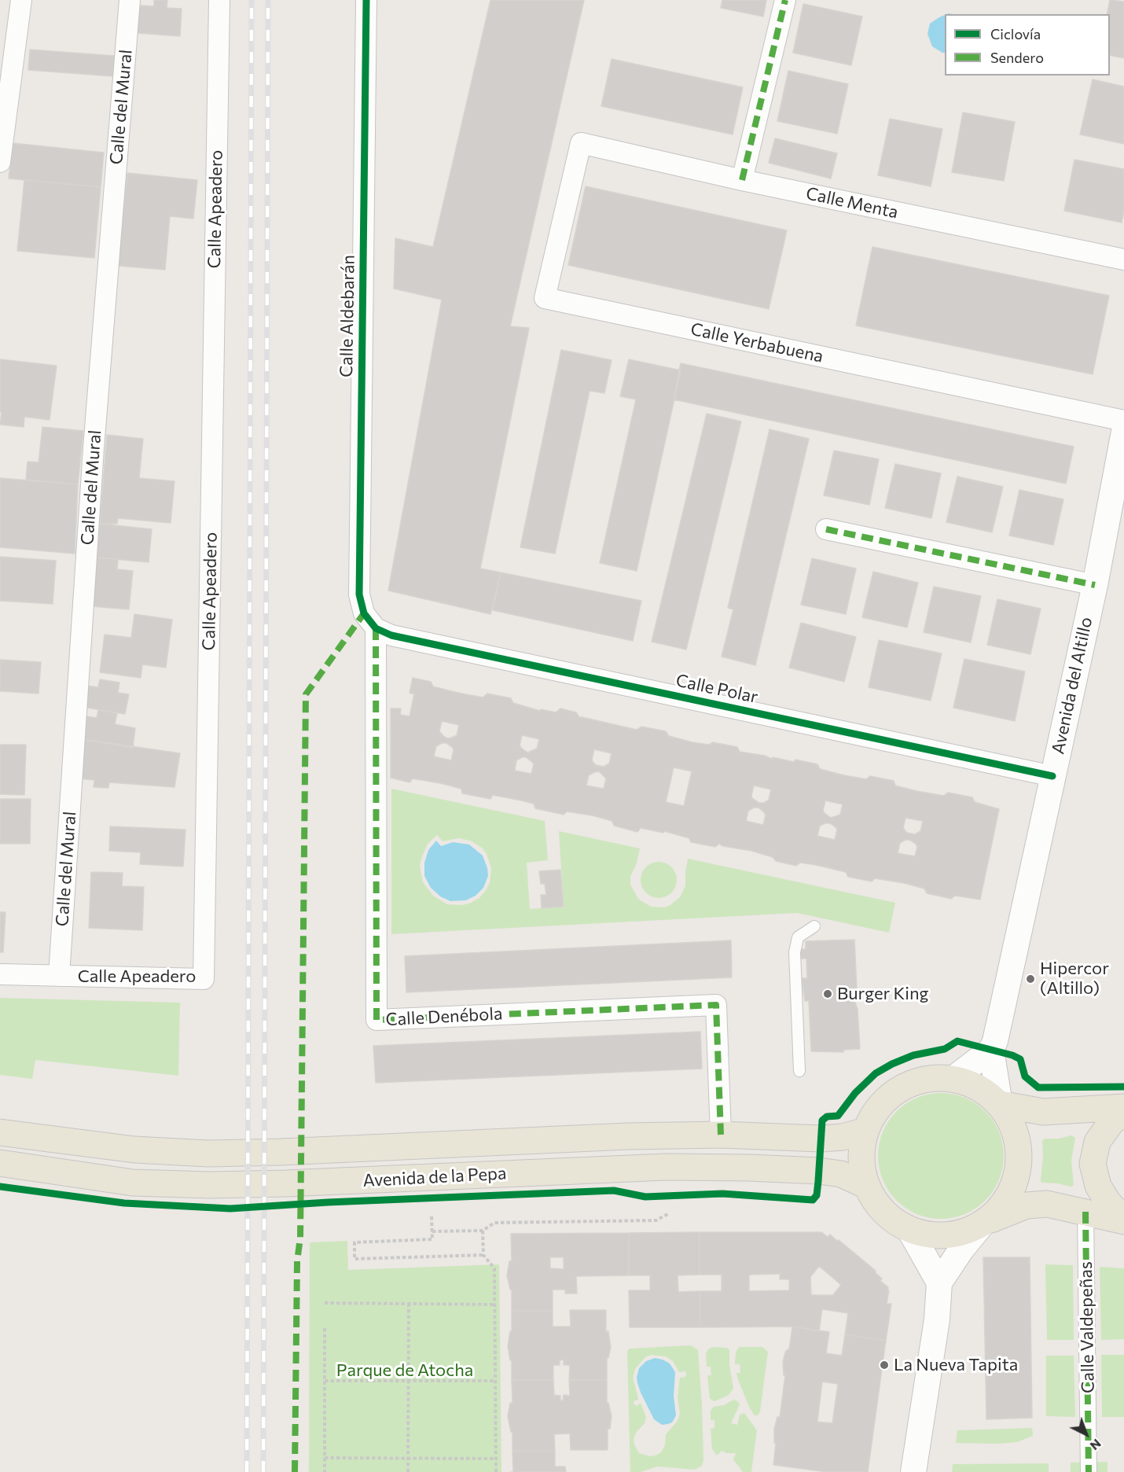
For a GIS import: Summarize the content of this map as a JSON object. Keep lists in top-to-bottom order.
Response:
{
  "streets": {
    "main road": ["Avenida de la Pepa"],
    "street": [
      "Calle del Mural",
      "Calle Menta",
      "Calle Apeadero",
      "Calle Aldebarán",
      "Calle Yerbabuena",
      "Avenida del Altillo",
      "Calle Polar",
      "Calle Denébola",
      "Calle Valdepeñas"
    ]
  },
  "crossings": [
    ["Calle del Mural", "Calle Apeadero"],
    ["Calle Menta", "Calle Yerbabuena"],
    ["Calle Aldebarán", "Calle Polar"],
    ["Calle Aldebarán", "Calle Denébola"],
    ["Avenida del Altillo", "Calle Polar"],
    ["Avenida del Altillo", "Avenida de la Pepa"],
    ["Calle Polar", "Calle Denébola"],
    ["Calle Denébola", "Avenida de la Pepa"]
  ],
  "parks": ["Parque de Atocha"],
  "places": ["Hipercor (Altillo)", "Burger King", "La Nueva Tapita"],
  "legend": ["Ciclovía", "Sendero"],
  "north": "bottom right"
}
